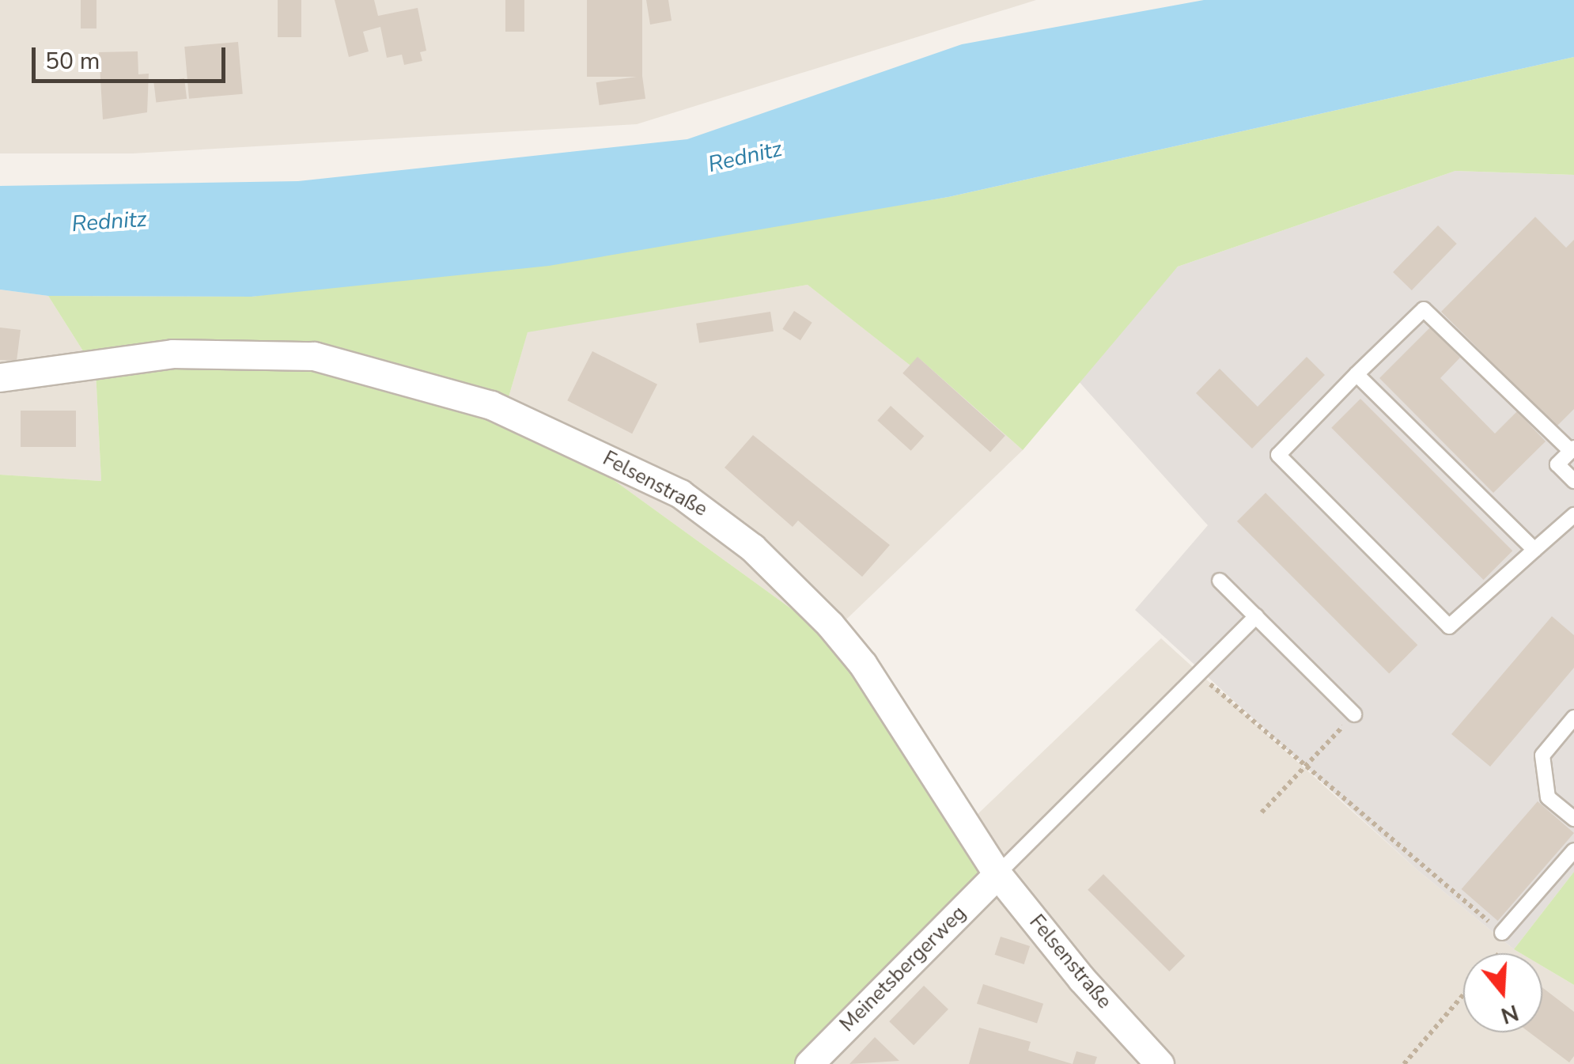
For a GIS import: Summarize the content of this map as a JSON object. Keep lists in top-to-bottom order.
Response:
{
  "streets": {
    "street": ["Felsenstraße", "Meinetsbergerweg"]
  },
  "crossings": [
    ["Felsenstraße", "Meinetsbergerweg"]
  ],
  "water": ["Rednitz"],
  "scale_bar": "50 m",
  "north": "bottom"
}
